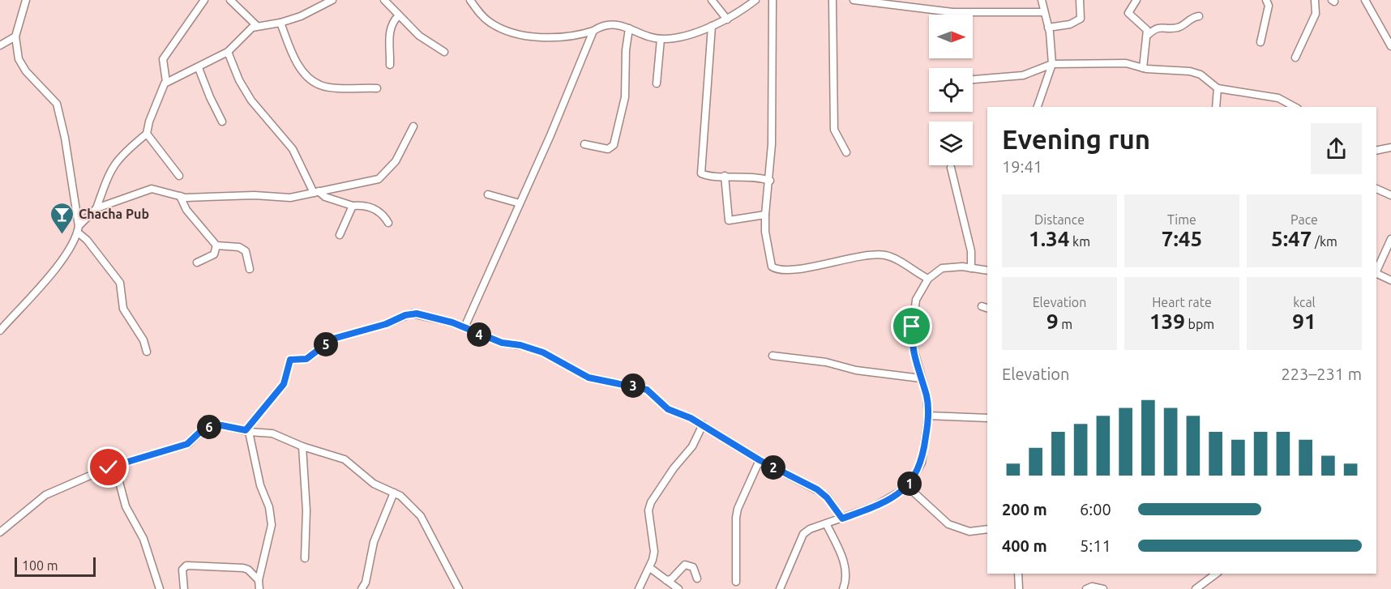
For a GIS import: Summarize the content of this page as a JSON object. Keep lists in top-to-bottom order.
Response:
{
  "places": {
    "bar": ["Chacha Pub"]
  },
  "scale_bar": "100 m",
  "north": "right",
  "page": {
    "heading": ["Evening run", "19:41"],
    "stats": [
      ["Distance", "1.34 km"],
      ["Time", "7:45"],
      ["Pace", "5:47 /km"],
      ["Elevation", "9 m"],
      ["Heart rate", "139 bpm"],
      ["kcal", "91"]
    ],
    "pins": [
      "4",
      "5",
      "3",
      "6",
      "2",
      "1"
    ],
    "chart": ["Elevation", "223–231 m"],
    "list": [
      {
        "name": "200 m",
        "note": "6:00"
      },
      {
        "name": "400 m",
        "note": "5:11"
      }
    ],
    "scale": "100 m"
  }
}
